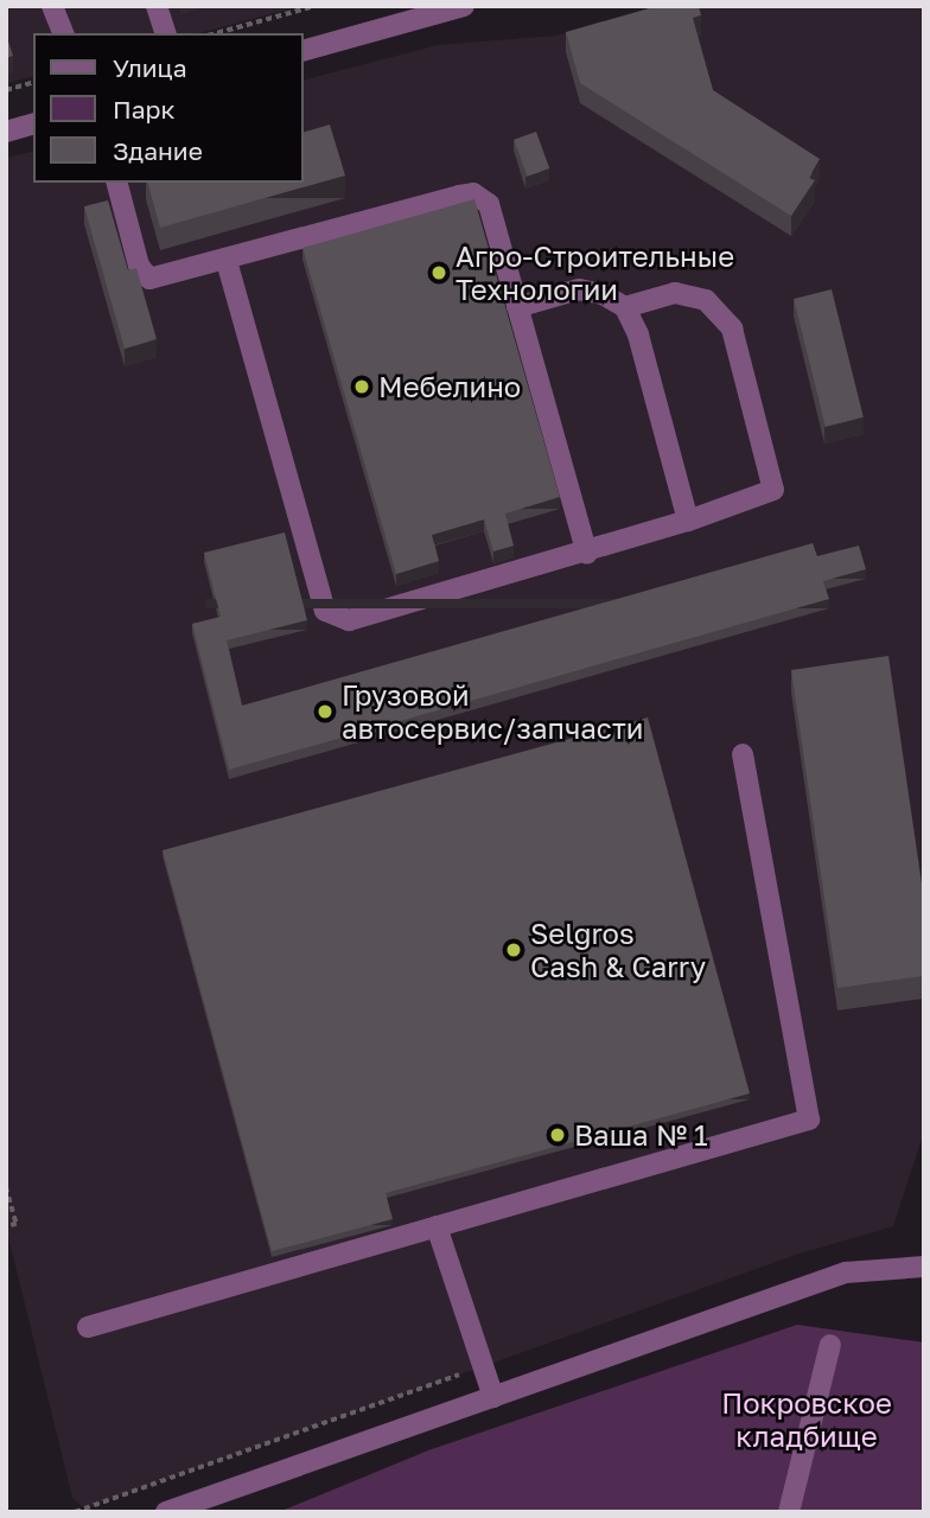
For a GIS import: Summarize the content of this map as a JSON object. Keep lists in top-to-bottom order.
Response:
{
  "parks": ["Покровское кладбище"],
  "places": [
    "Агро-Строительные Технологии",
    "Мебелино",
    "Грузовой автосервис/запчасти",
    "Selgros Cash & Carry",
    "Ваша № 1"
  ],
  "legend": ["Улица", "Парк", "Здание"]
}
